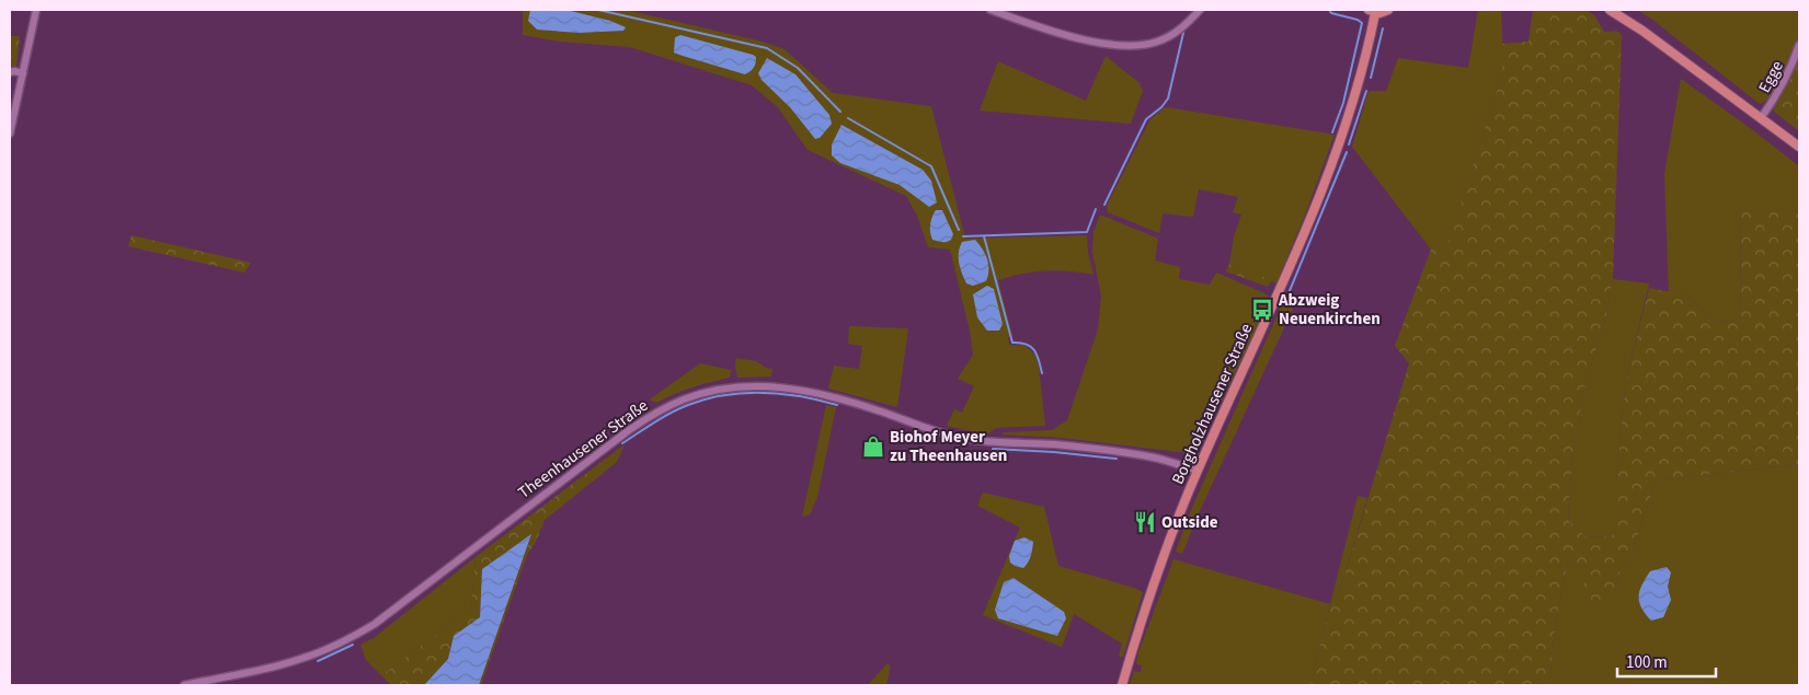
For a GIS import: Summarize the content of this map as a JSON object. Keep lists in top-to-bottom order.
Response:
{
  "streets": {
    "main road": ["Borgholzhausener Straße"],
    "street": ["Egge", "Theenhausener Straße"]
  },
  "crossings": [
    ["Borgholzhausener Straße", "Theenhausener Straße"]
  ],
  "places": {
    "bus stop": ["Abzweig Neuenkirchen"],
    "shop": ["Biohof Meyer zu Theenhausen"],
    "restaurant": ["Outside"]
  },
  "scale_bar": "100 m"
}
